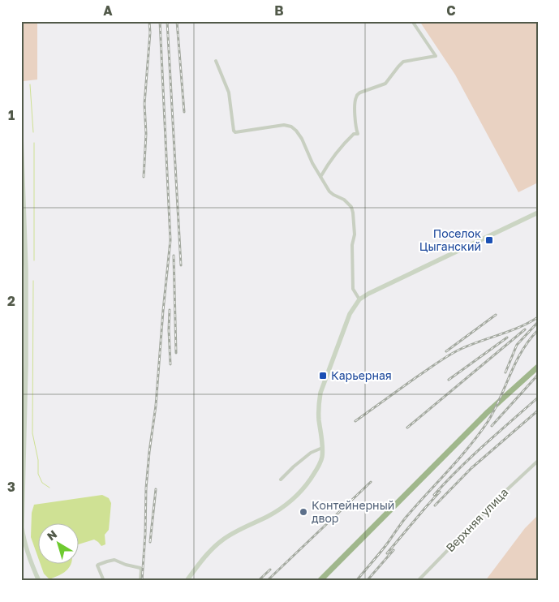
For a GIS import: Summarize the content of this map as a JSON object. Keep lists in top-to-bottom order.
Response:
{
  "streets": {
    "street": ["Верхняя улица"]
  },
  "places": {
    "transit": ["Поселок Цыганский", "Карьерная"],
    "other": ["Контейнерный двор"]
  },
  "north": "top left",
  "grid": {
    "columns": ["A", "B", "C"],
    "rows": ["1", "2", "3"]
  }
}
